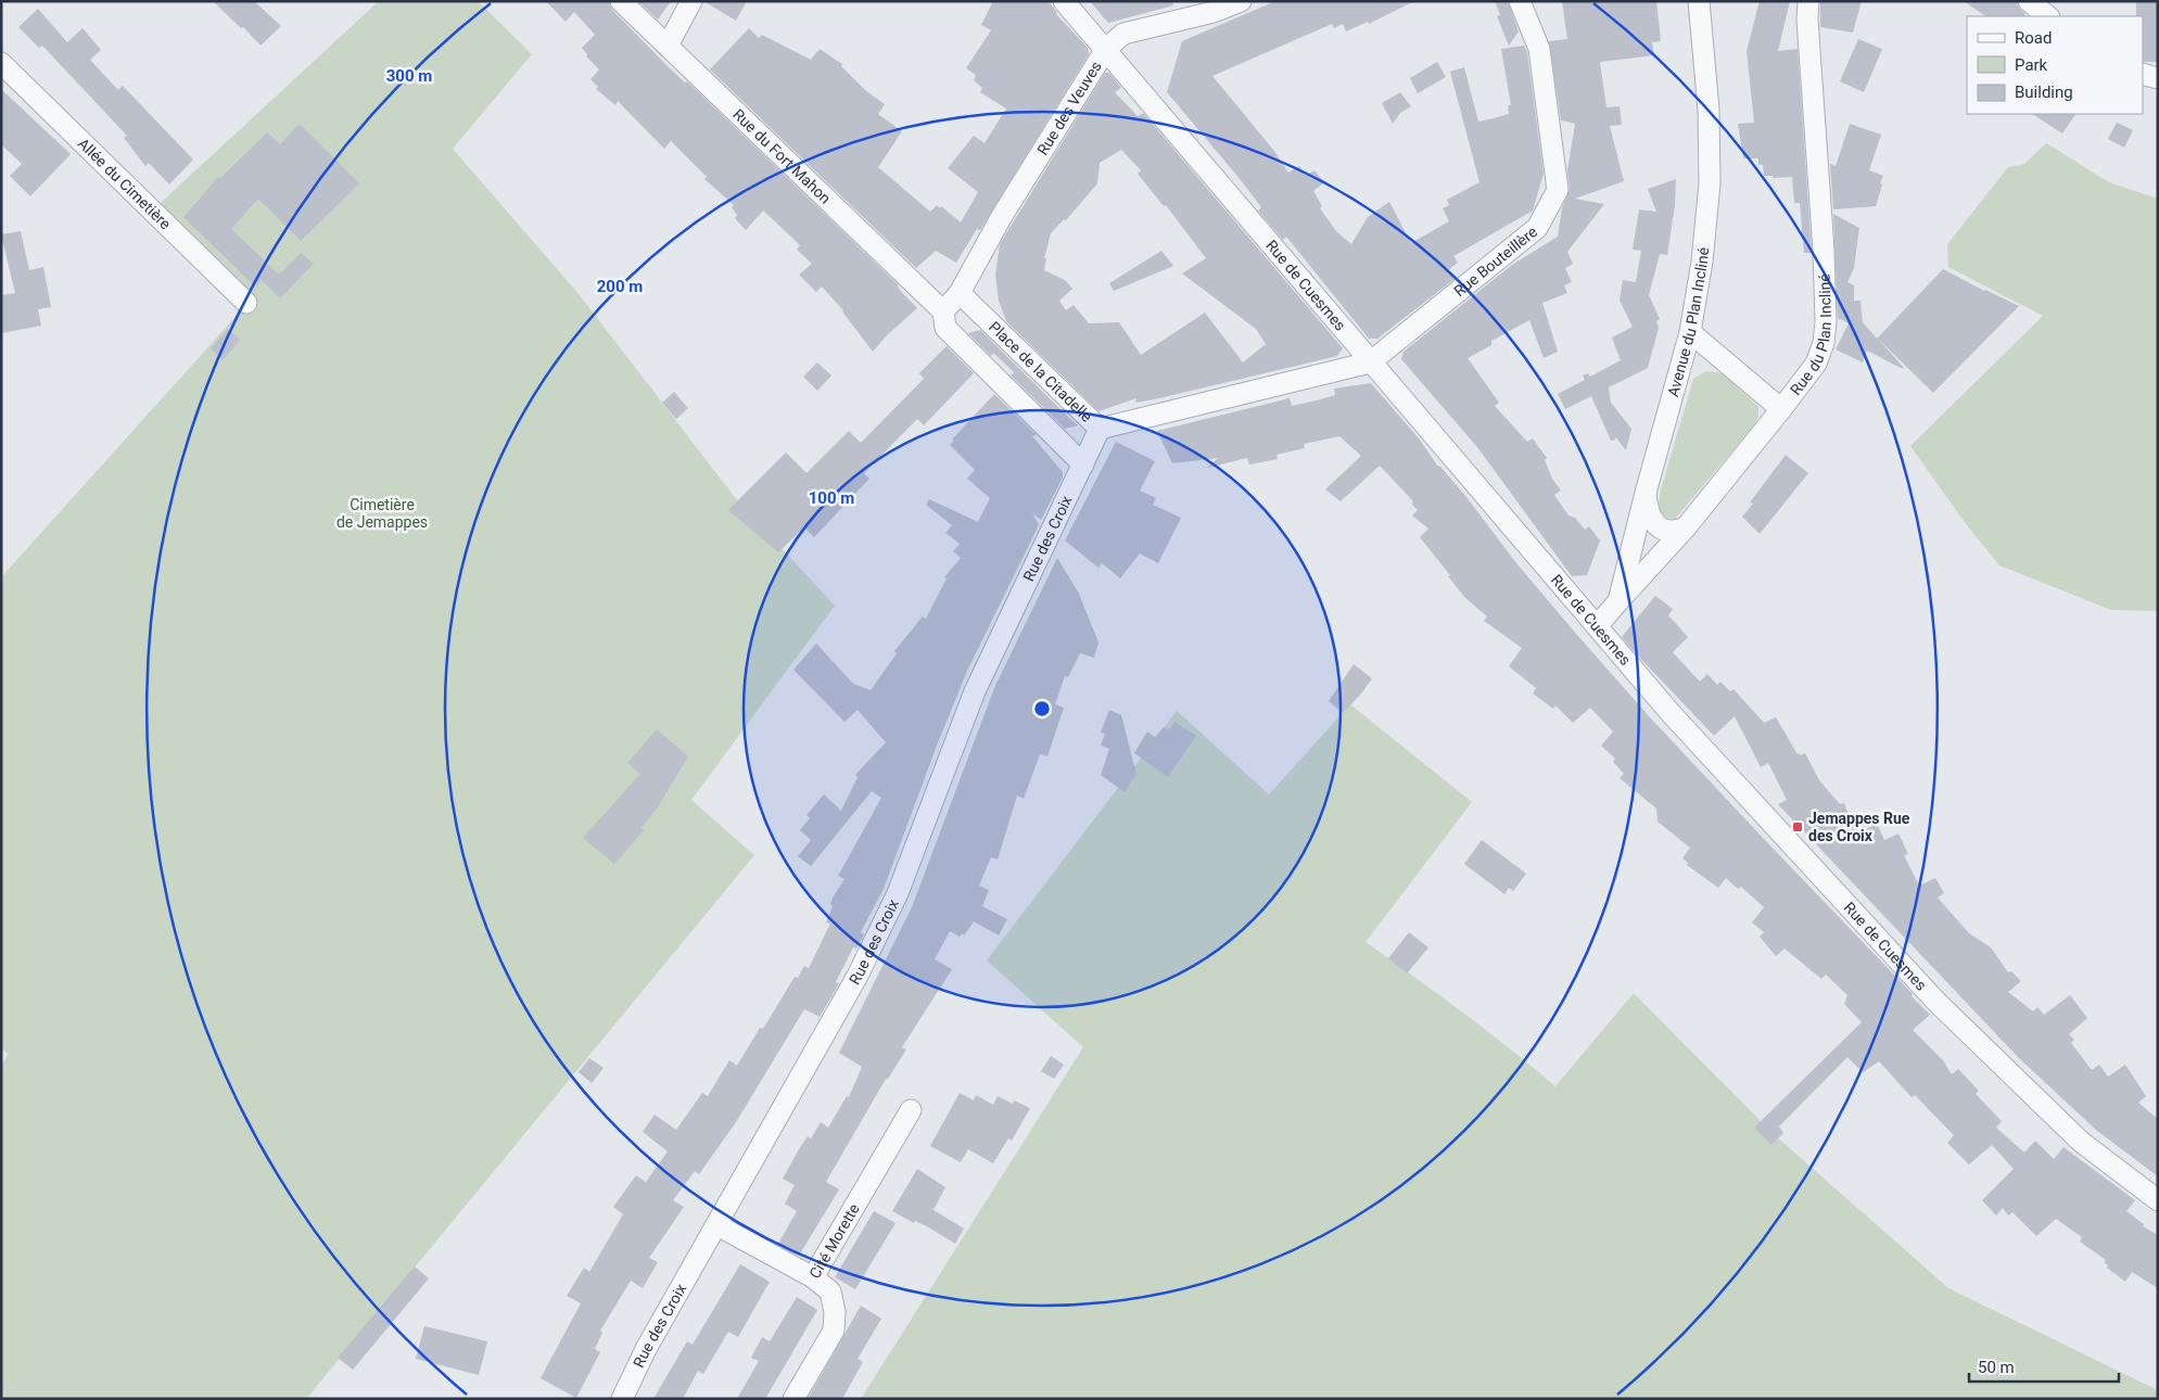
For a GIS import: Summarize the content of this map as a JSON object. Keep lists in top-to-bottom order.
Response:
{
  "streets": {
    "street": [
      "Rue des Veuves",
      "Rue du Fort Mahon",
      "Allée du Cimetière",
      "Rue Bouteillère",
      "Rue de Cuesmes",
      "Avenue du Plan Incliné",
      "Rue du Plan Incliné",
      "Place de la Citadelle",
      "Rue des Croix",
      "Cité Morette"
    ]
  },
  "crossings": [
    ["Rue des Veuves", "Rue de Cuesmes"],
    ["Rue des Veuves", "Place de la Citadelle"],
    ["Rue Bouteillère", "Rue de Cuesmes"],
    ["Rue de Cuesmes", "Avenue du Plan Incliné"],
    ["Avenue du Plan Incliné", "Rue du Plan Incliné"],
    ["Place de la Citadelle", "Rue des Croix"]
  ],
  "parks": ["Cimetière de Jemappes"],
  "places": {
    "transit": ["Jemappes Rue des Croix"]
  },
  "legend": ["Road", "Park", "Building"],
  "scale_bar": "50 m",
  "rings": ["300 m", "200 m", "100 m"]
}
